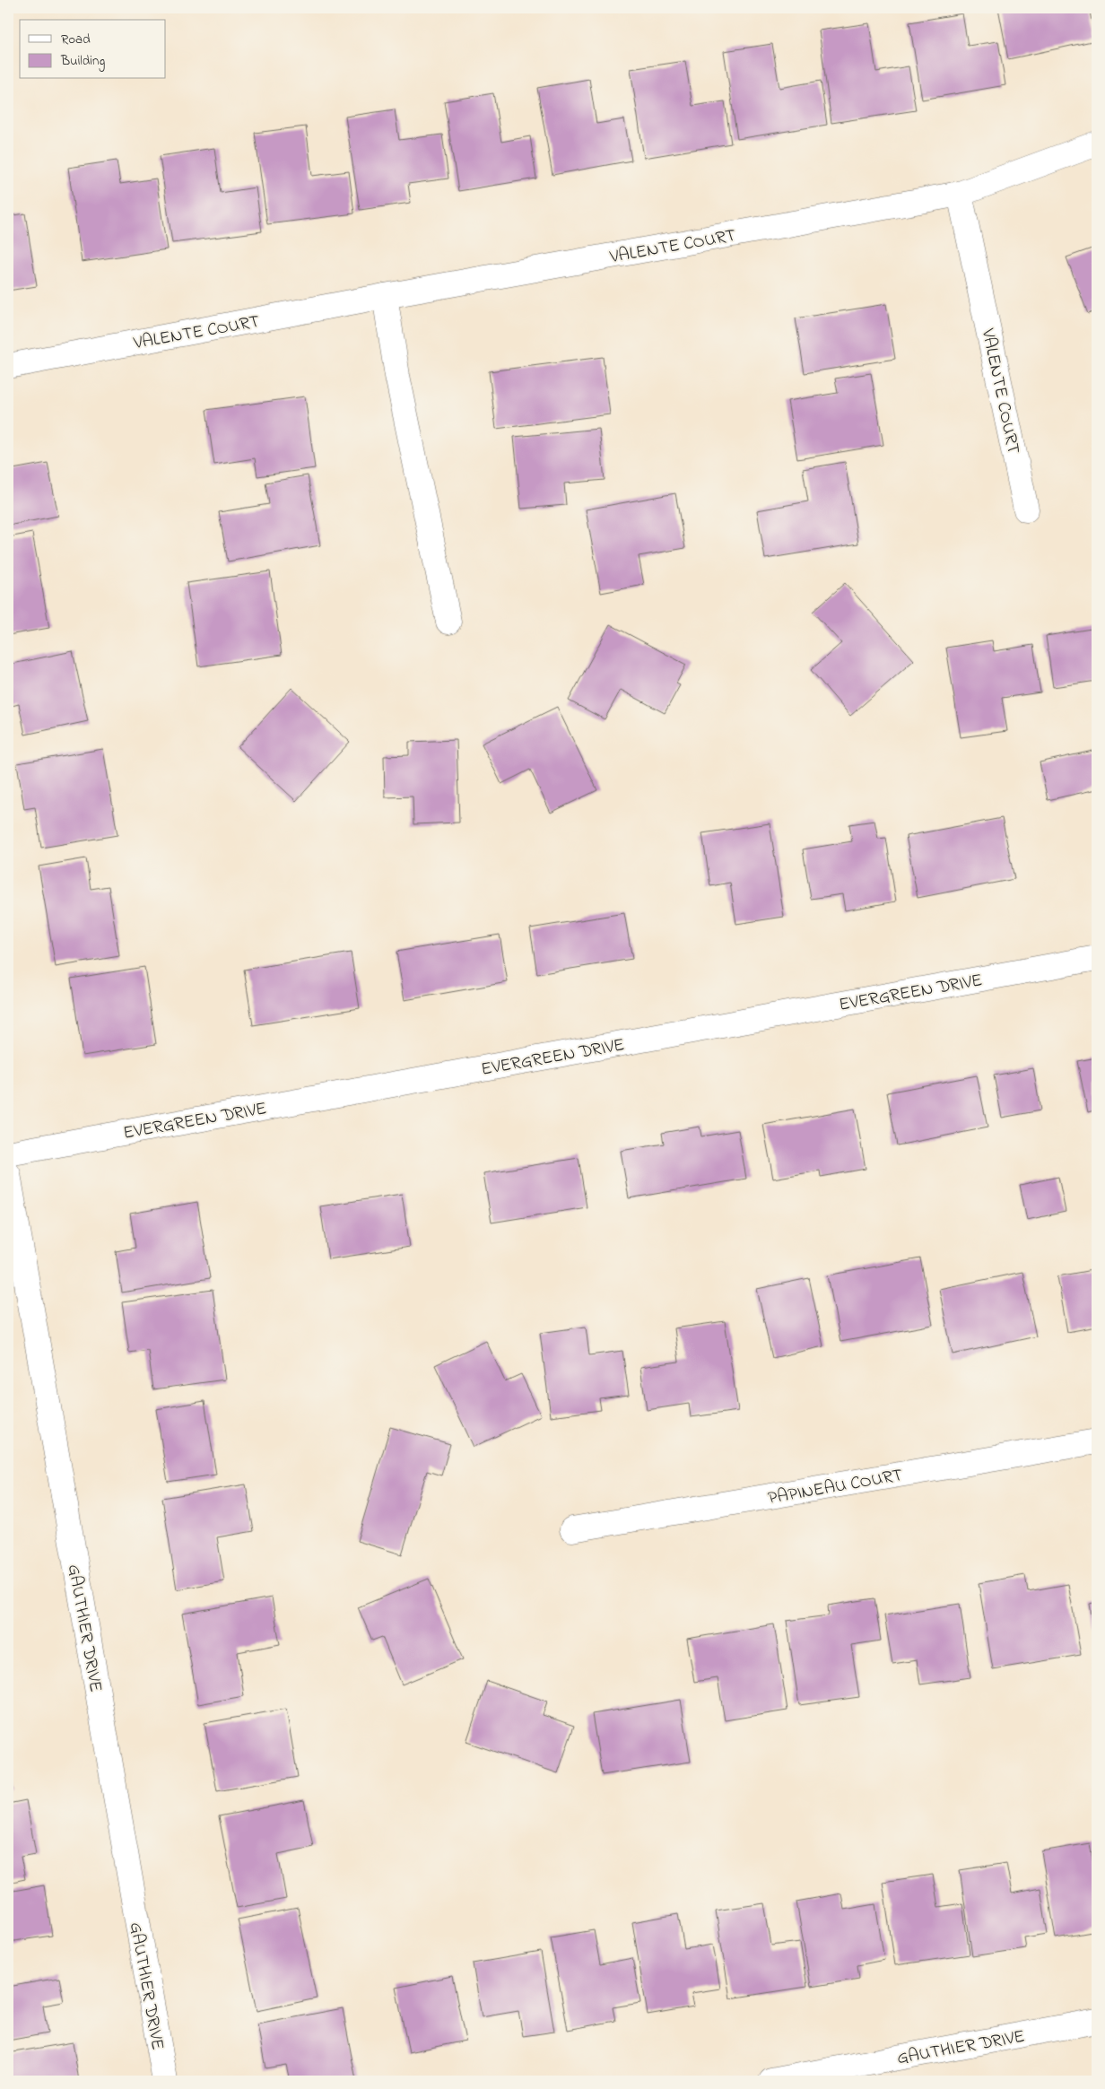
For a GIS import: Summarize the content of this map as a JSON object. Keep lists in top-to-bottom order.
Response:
{
  "streets": {
    "street": [
      "VALENTE COURT",
      "EVERGREEN DRIVE",
      "PAPINEAU COURT",
      "GAUTHIER DRIVE"
    ]
  },
  "legend": ["Road", "Building"]
}
